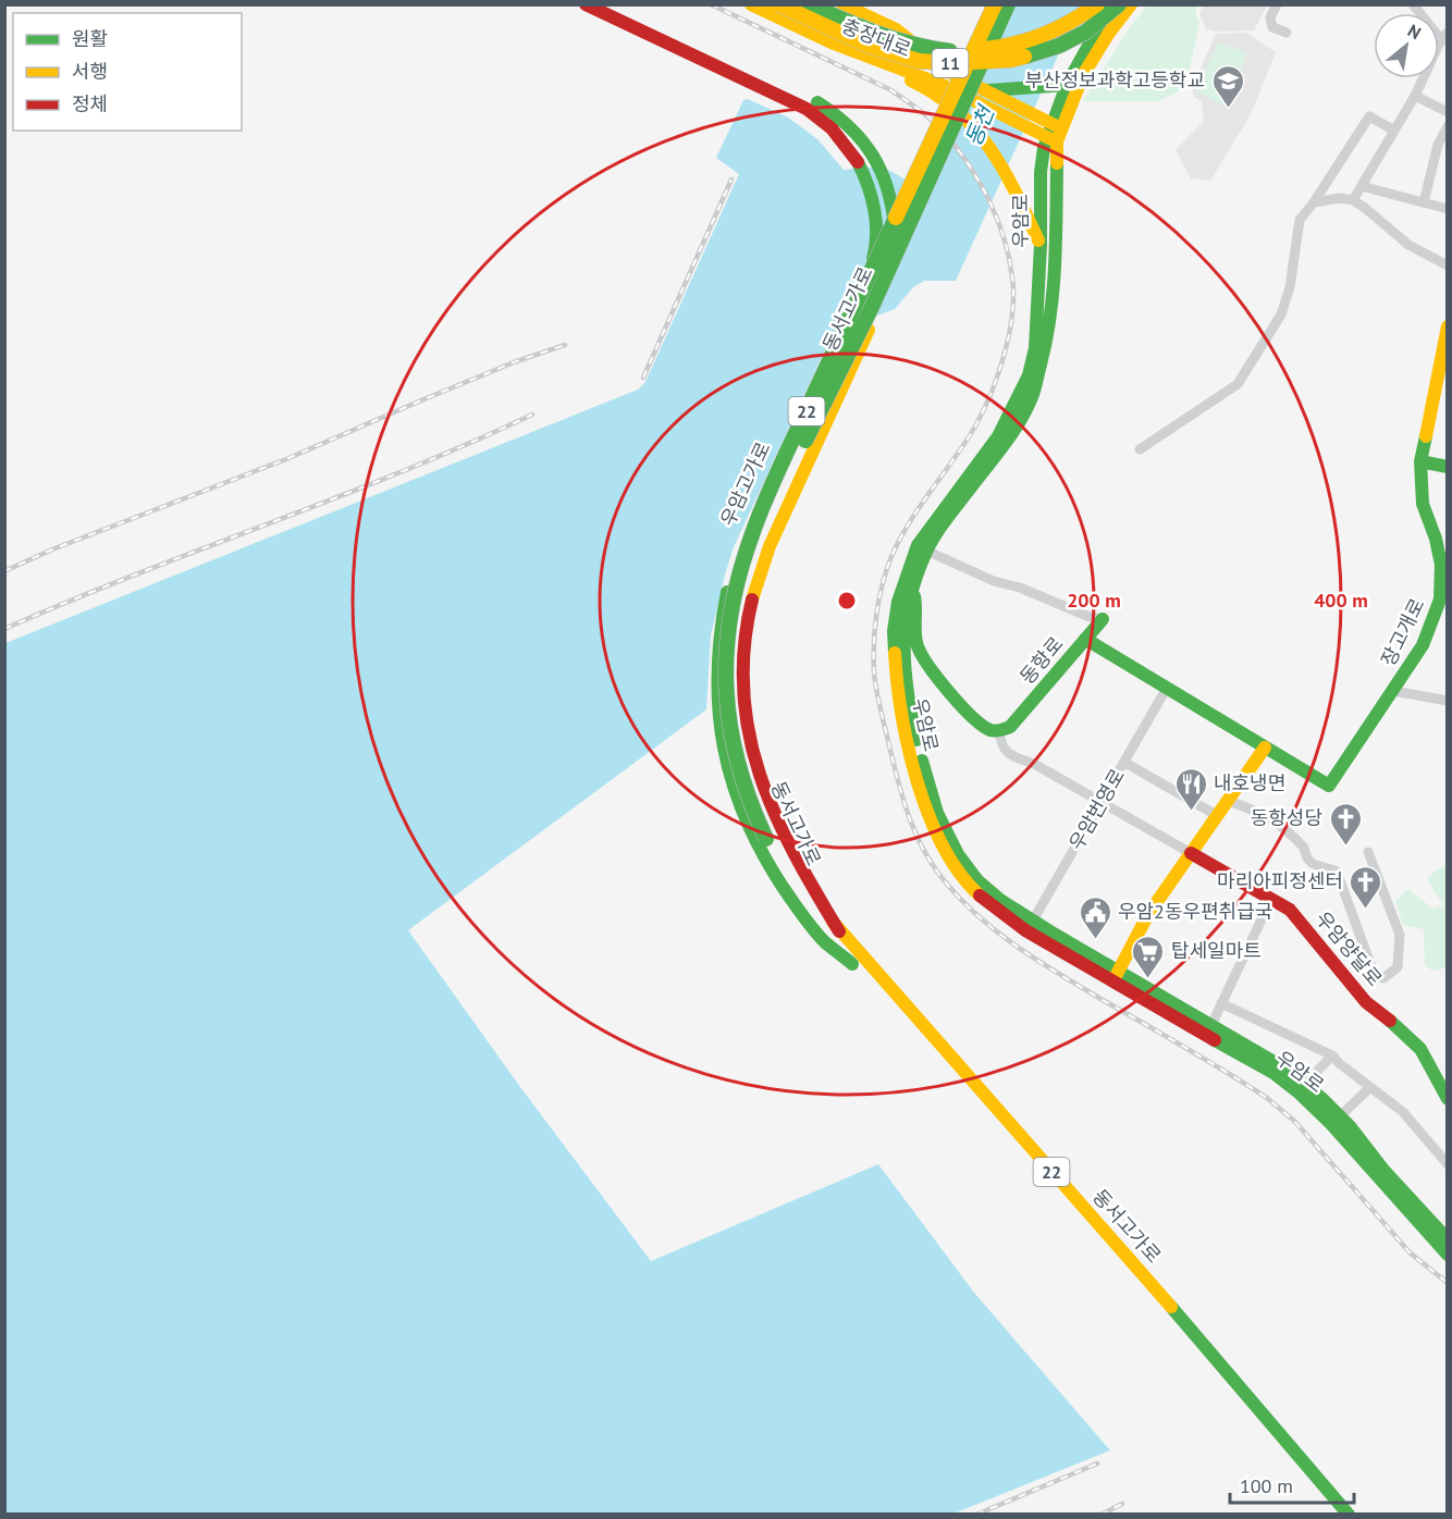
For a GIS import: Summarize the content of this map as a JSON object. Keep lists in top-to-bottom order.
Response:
{
  "streets": {
    "main road": [
      "충장대로",
      "11",
      "우암로",
      "동서고가로",
      "22",
      "우암고가로",
      "장고개로",
      "동항로",
      "우암양달로"
    ],
    "street": ["우암번영로"]
  },
  "crossings": [
    ["충장대로", "우암로"],
    ["우암로", "동항로"],
    ["우암로", "우암번영로"],
    ["동서고가로", "우암고가로"],
    ["장고개로", "동항로"],
    ["장고개로", "우암번영로"]
  ],
  "water": ["동천"],
  "places": {
    "school or university": ["부산정보과학고등학교"],
    "restaurant": ["내호냉면"],
    "church": ["동항성당", "마리아피정센터"],
    "public building": ["우암2동우편취급국"],
    "supermarket": ["탑세일마트"]
  },
  "legend": ["원활", "서행", "정체"],
  "scale_bar": "100 m",
  "north": "top right",
  "rings": ["200 m", "400 m"]
}
